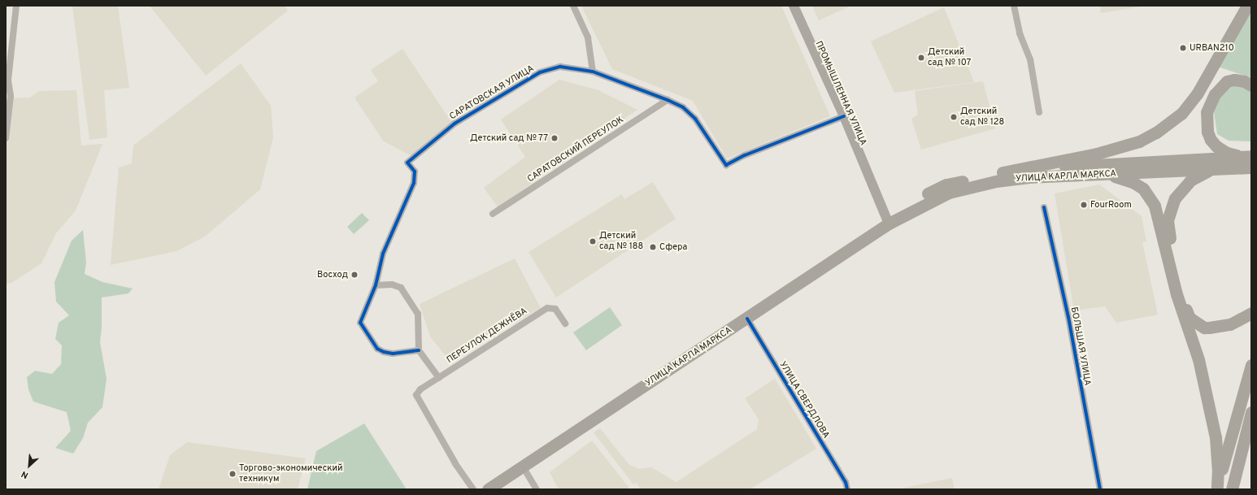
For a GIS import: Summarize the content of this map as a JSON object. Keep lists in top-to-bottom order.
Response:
{
  "streets": {
    "highway": ["УЛИЦА КАРЛА МАРКСА"],
    "street": [
      "САРАТОВСКАЯ УЛИЦА",
      "ПРОМЫШЛЕННАЯ УЛИЦА",
      "САРАТОВСКИЙ ПЕРЕУЛОК",
      "ПЕРЕУЛОК ДЕЖНЁВА",
      "БОЛЬШАЯ УЛИЦА",
      "УЛИЦА СВЕРДЛОВА"
    ]
  },
  "crossings": [
    ["ПРОМЫШЛЕННАЯ УЛИЦА", "УЛИЦА КАРЛА МАРКСА"],
    ["УЛИЦА КАРЛА МАРКСА", "УЛИЦА СВЕРДЛОВА"]
  ],
  "places": [
    "URBAN210",
    "Детский сад № 107",
    "Детский сад № 128",
    "Детский сад № 77",
    "FourRoom",
    "Детский сад № 188",
    "Сфера",
    "Восход",
    "Торгово-экономический техникум"
  ],
  "north": "bottom left"
}
